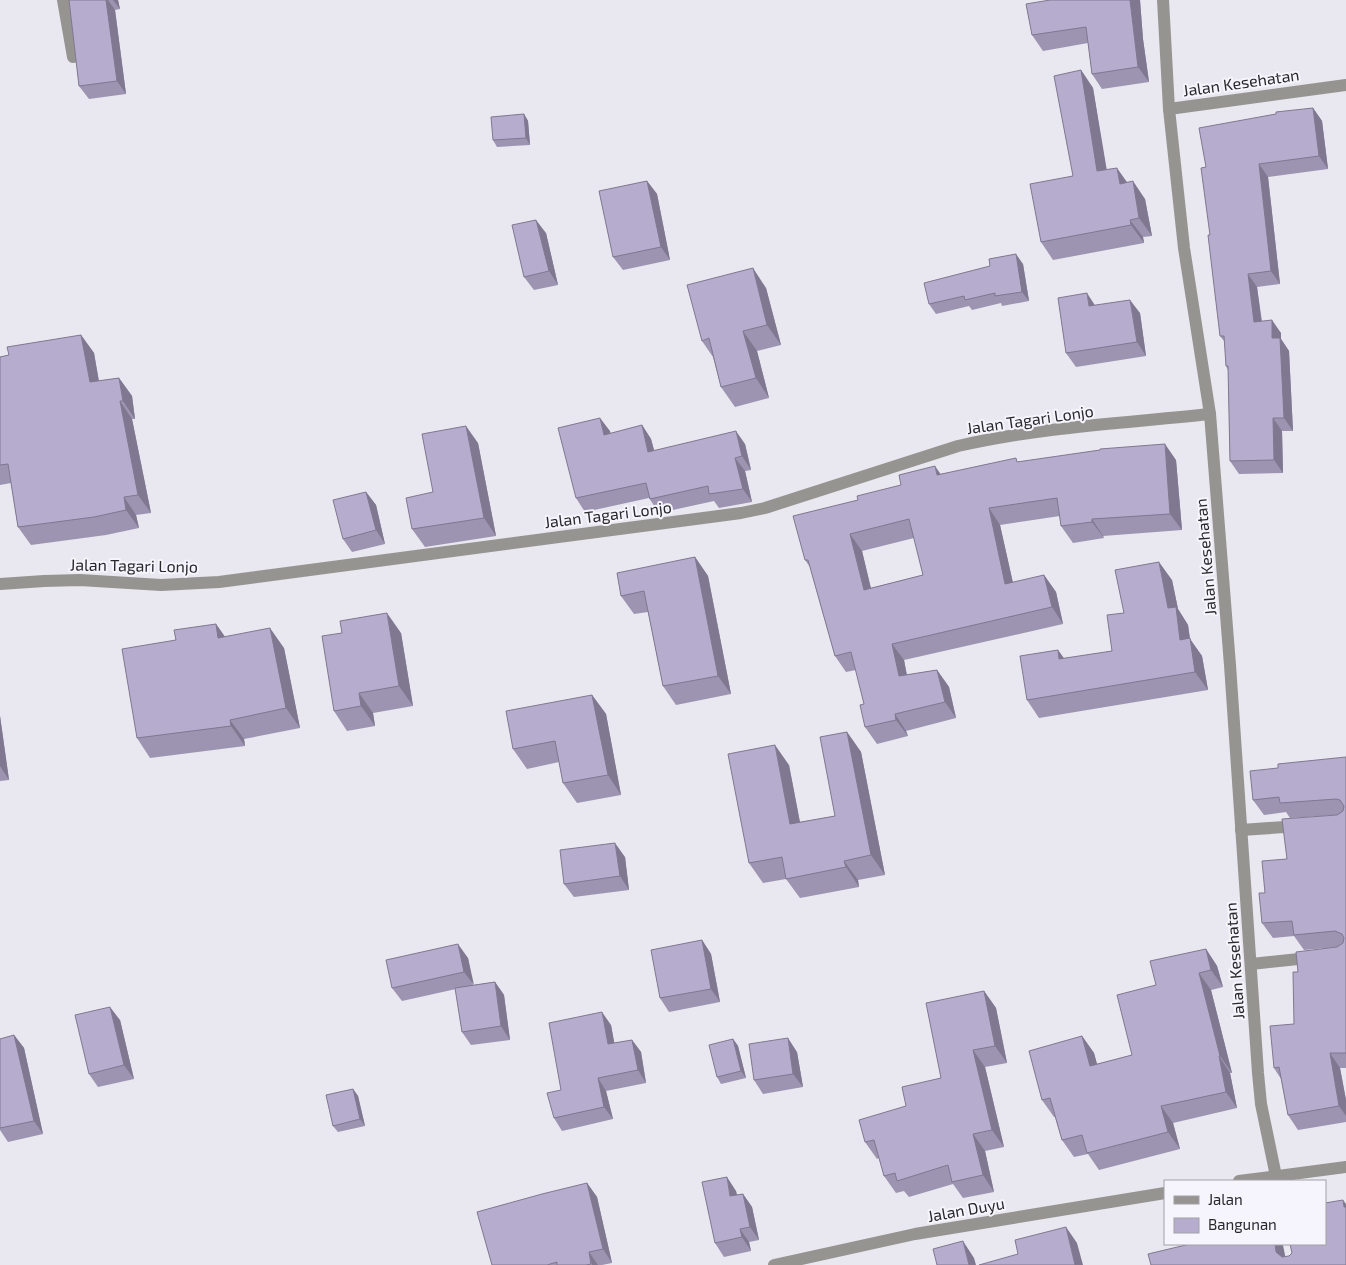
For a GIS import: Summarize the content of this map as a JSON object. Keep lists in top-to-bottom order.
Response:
{
  "streets": {
    "street": ["Jalan Kesehatan", "Jalan Tagari Lonjo", "Jalan Duyu"]
  },
  "crossings": [
    ["Jalan Kesehatan", "Jalan Tagari Lonjo"]
  ],
  "legend": ["Jalan", "Bangunan"]
}
